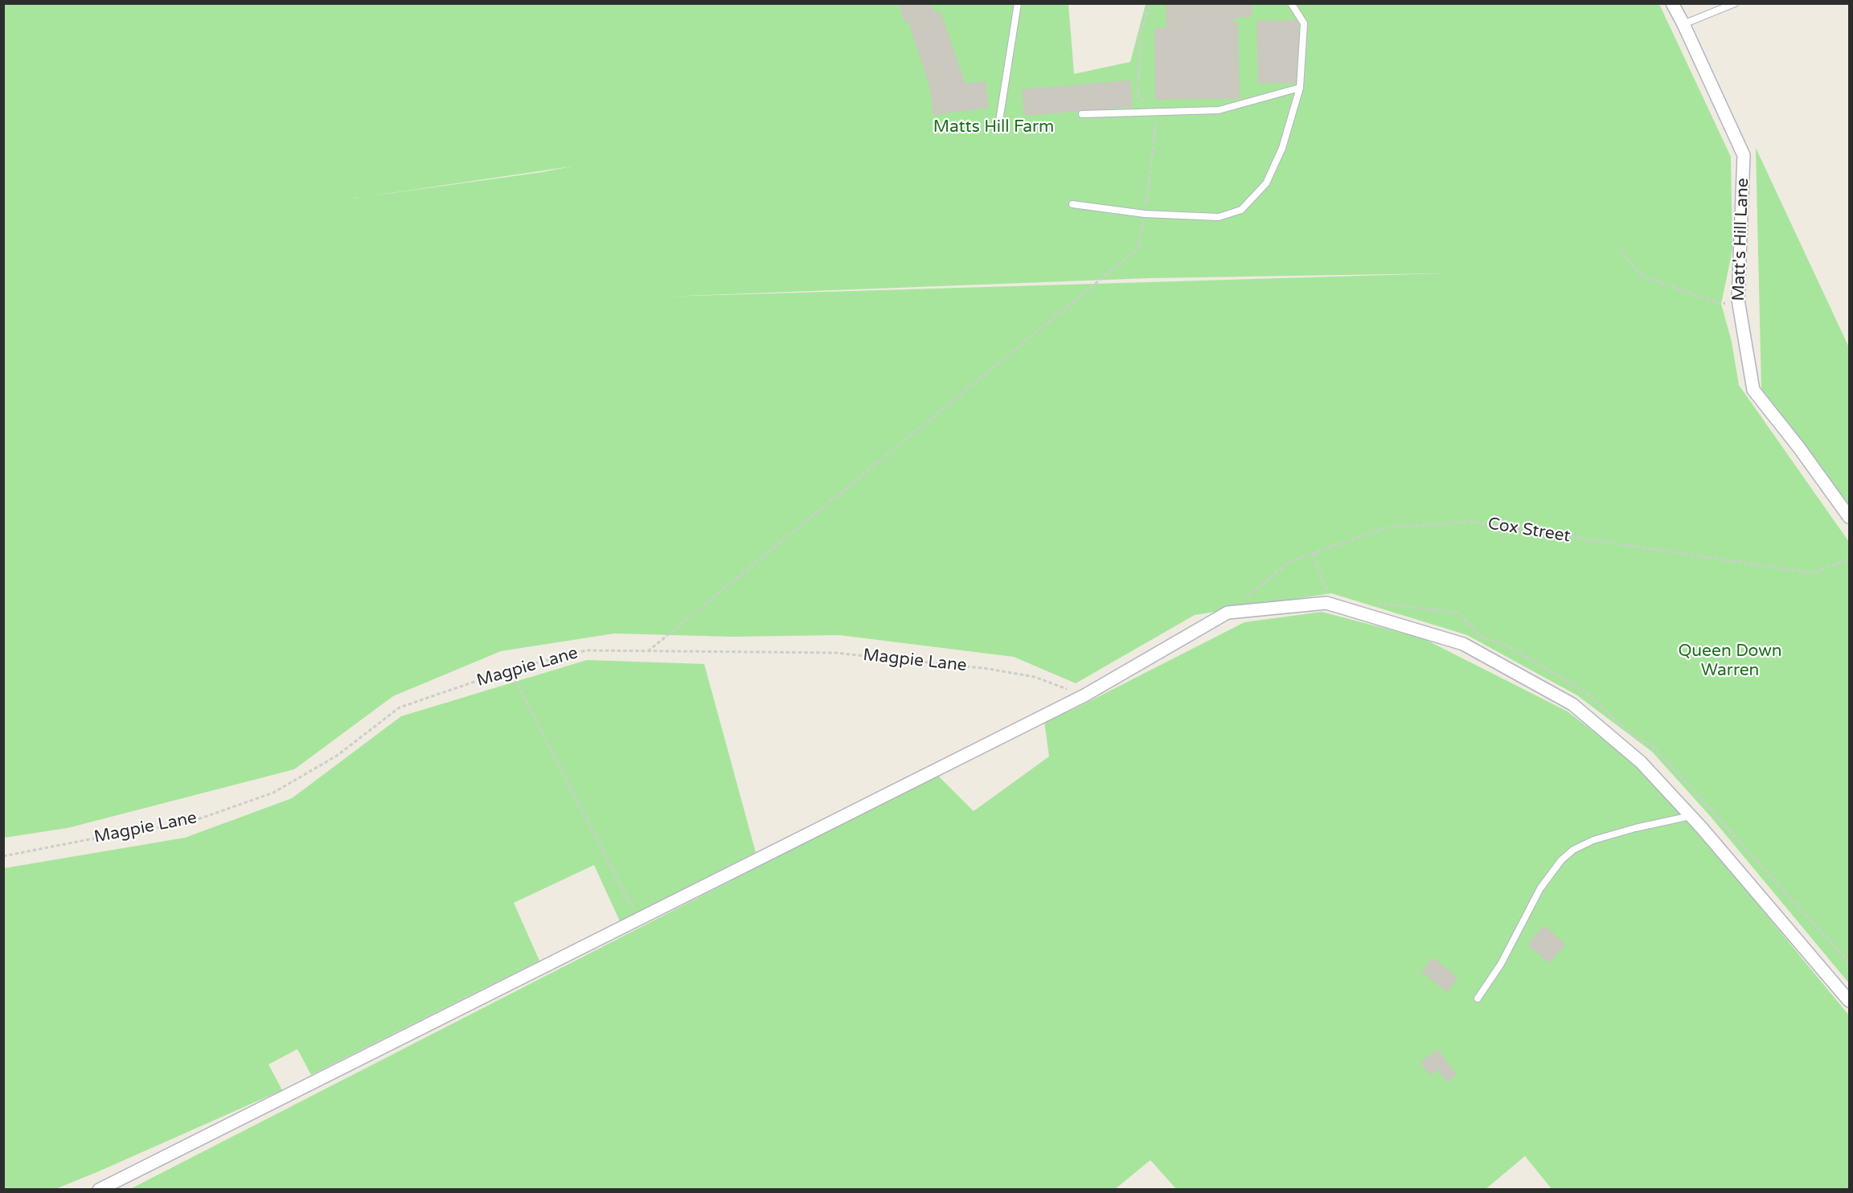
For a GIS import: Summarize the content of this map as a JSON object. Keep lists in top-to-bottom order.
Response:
{
  "streets": {
    "street": ["Matt's Hill Lane"],
    "path": ["Cox Street", "Magpie Lane"]
  },
  "parks": ["Matts Hill Farm", "Queen Down Warren"]
}
